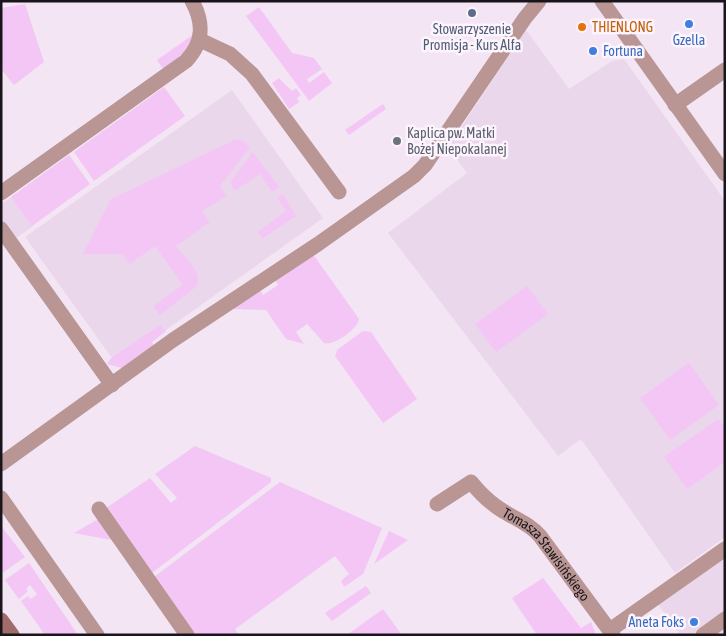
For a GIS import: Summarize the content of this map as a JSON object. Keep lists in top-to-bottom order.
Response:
{
  "streets": {
    "street": ["Tomasza Stawisińskiego"]
  },
  "places": [
    "Stowarzyszenie Promisja - Kurs Alfa",
    "Gzella",
    "THIENLONG",
    "Fortuna",
    "Kaplica pw. Matki Bożej Niepokalanej",
    "Aneta Foks"
  ]
}
